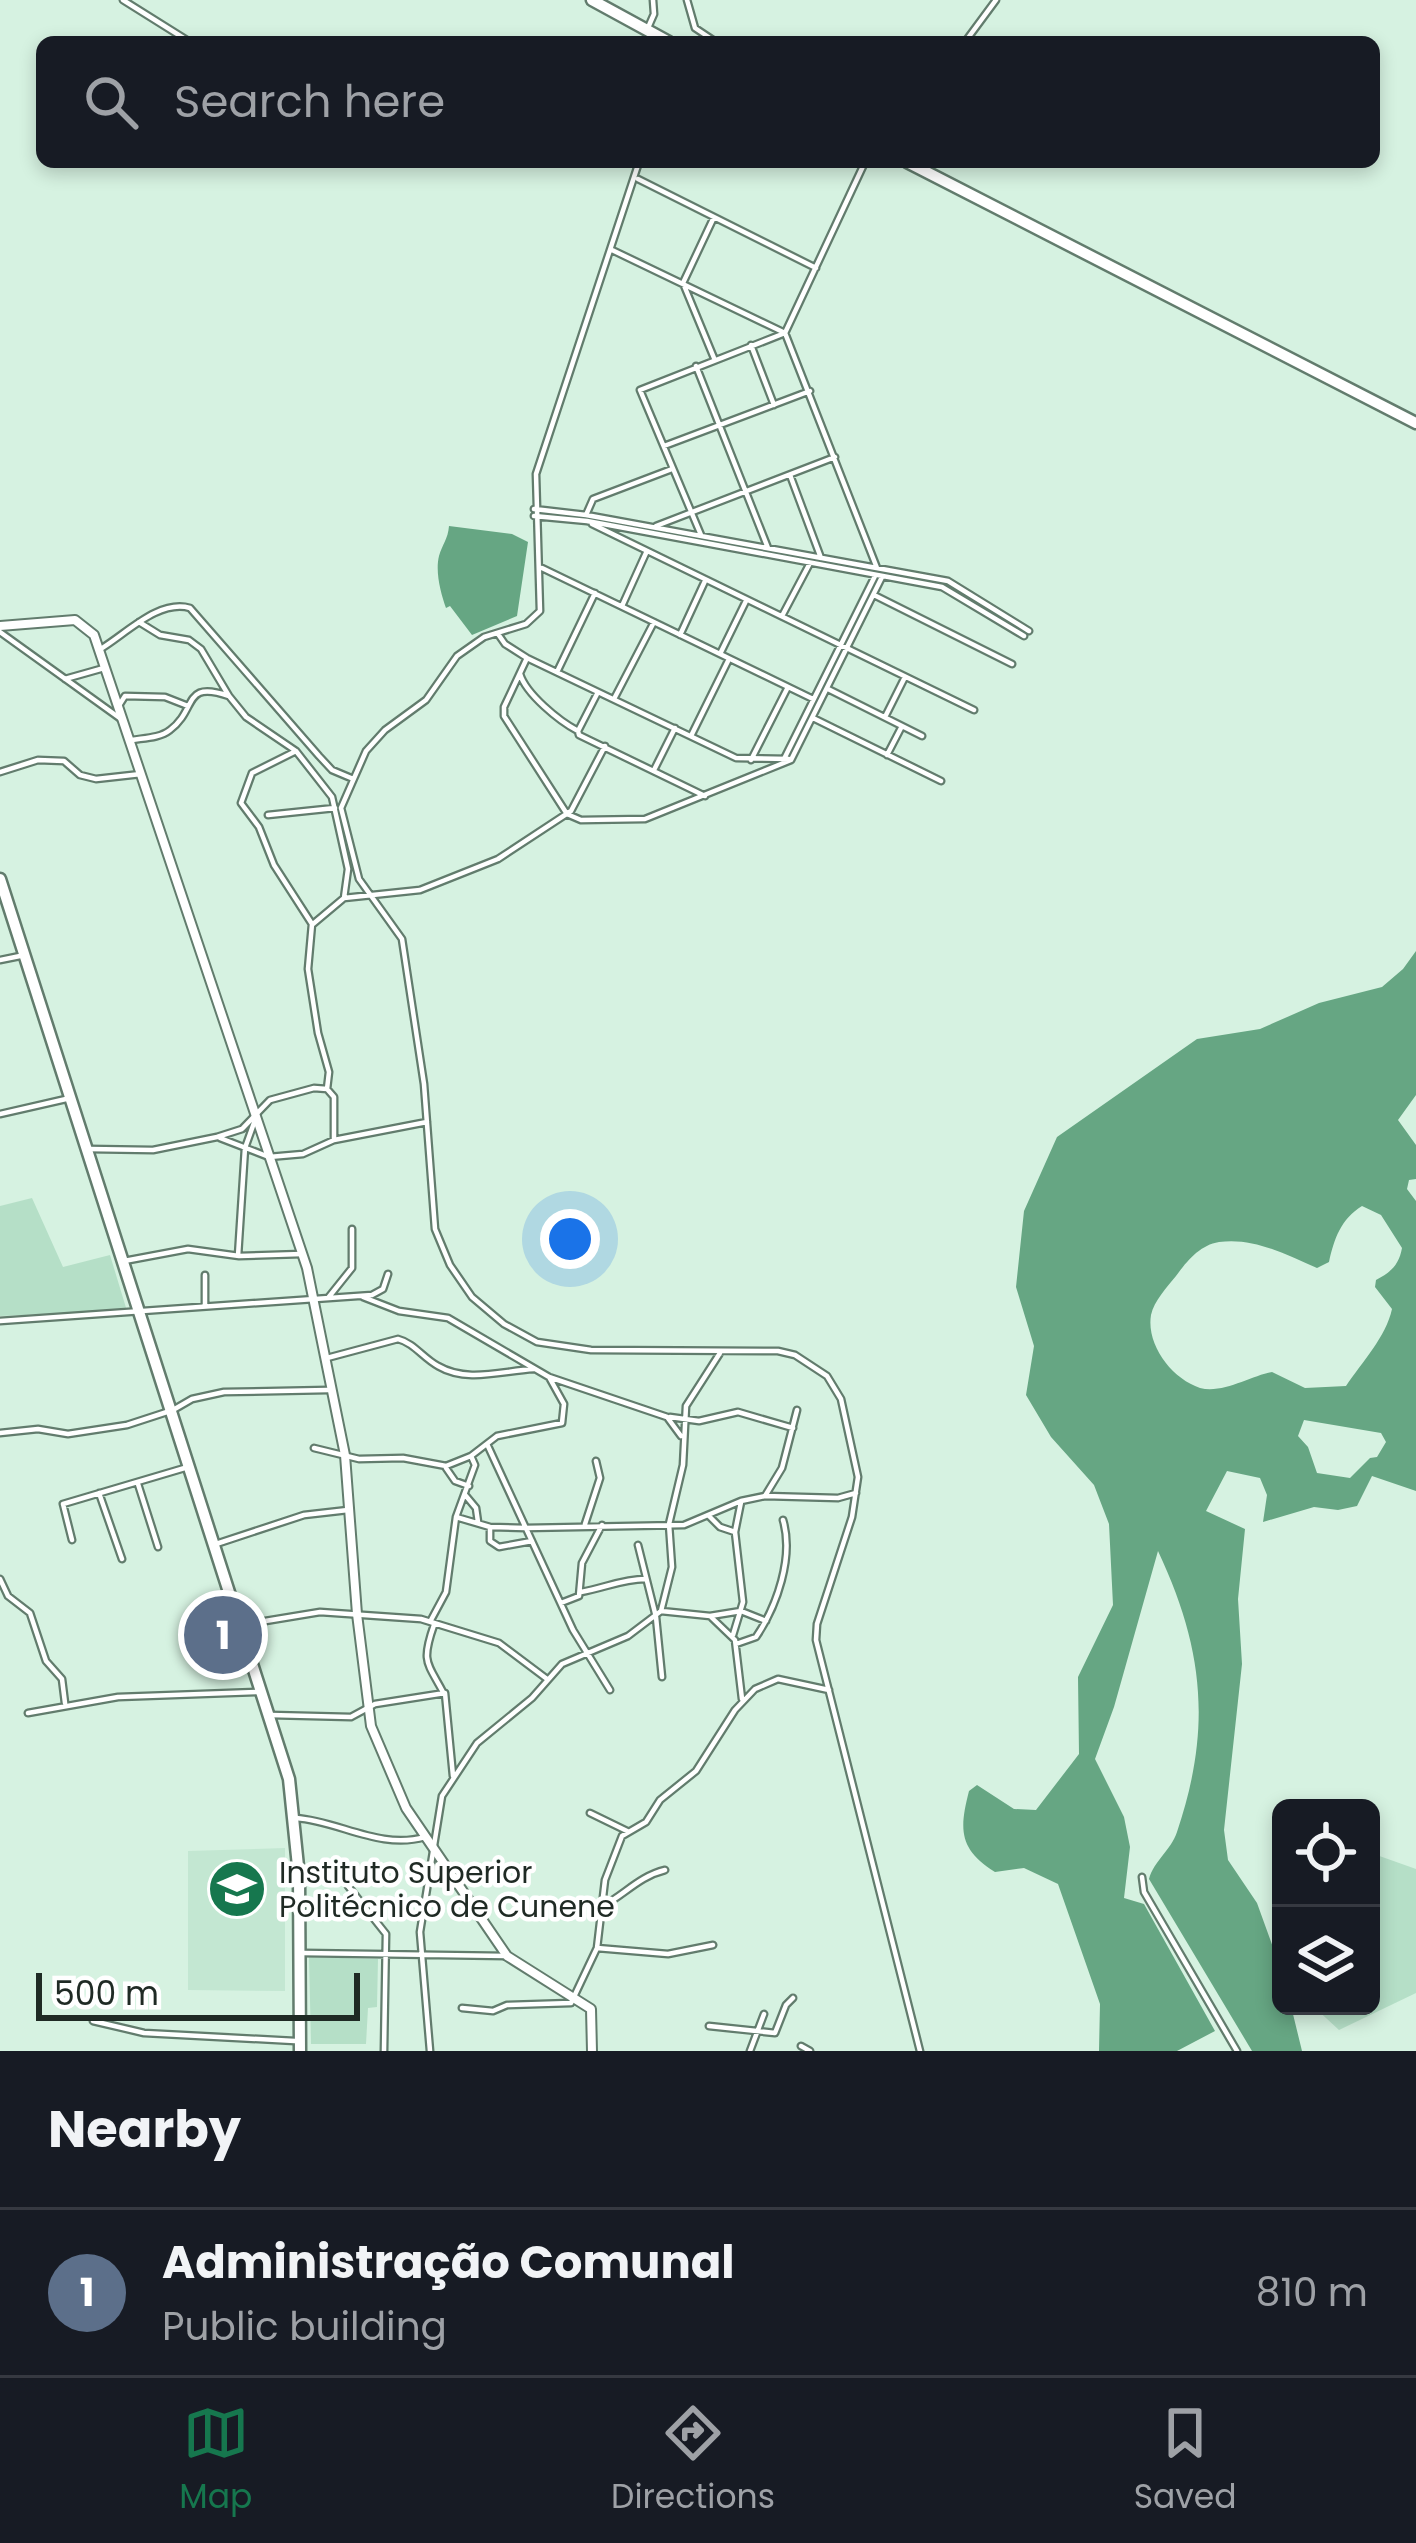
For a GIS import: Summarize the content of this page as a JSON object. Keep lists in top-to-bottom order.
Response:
{
  "places": {
    "school or university": ["Instituto Superior Politécnico de Cunene"]
  },
  "scale_bar": "500 m",
  "page": {
    "search": "Search here",
    "pins": "1",
    "scale": "500 m",
    "heading": "Nearby",
    "list": [
      {
        "mark": "1",
        "name": "Administração Comunal",
        "note": "Public building",
        "value": "810 m"
      }
    ],
    "nav": ["Map", "Directions", "Saved"]
  }
}
